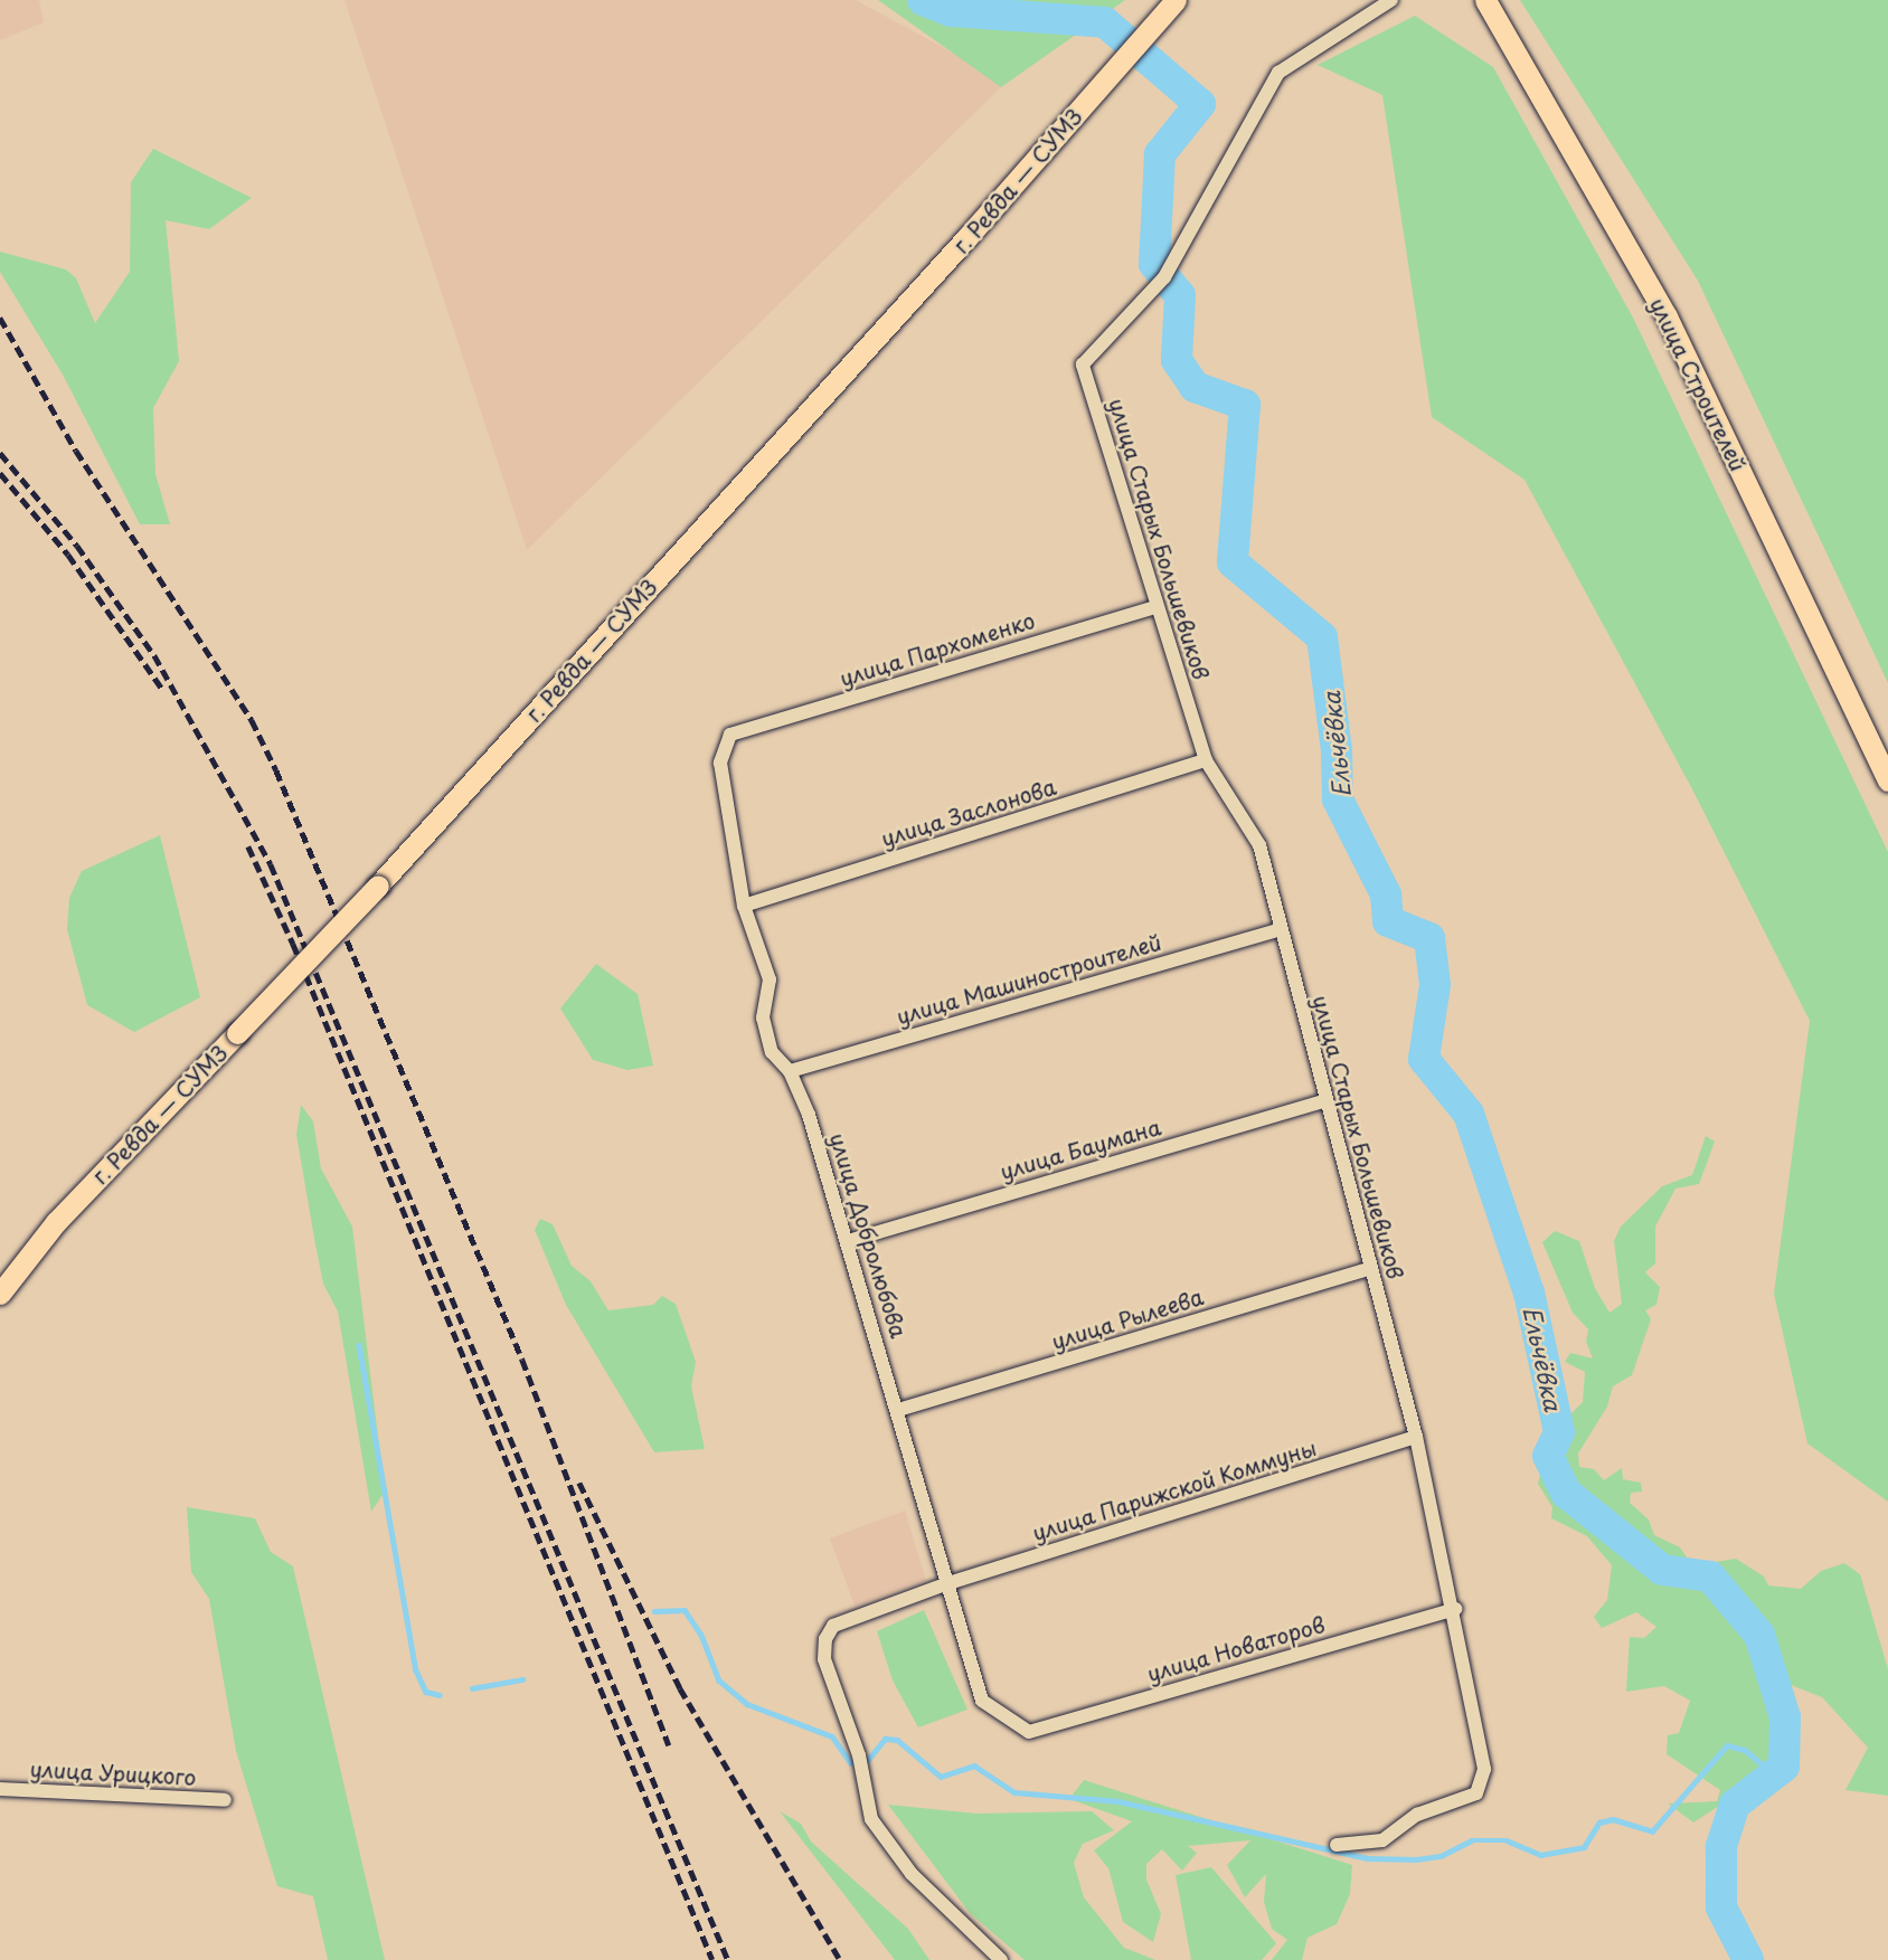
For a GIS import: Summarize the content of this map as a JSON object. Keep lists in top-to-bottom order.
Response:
{
  "streets": {
    "main road": ["г. Ревда — СУМЗ", "улица Строителей"],
    "street": [
      "улица Старых Большевиков",
      "улица Пархоменко",
      "улица Заслонова",
      "улица Машиностроителей",
      "улица Баумана",
      "улица Добролюбова",
      "улица Рылеева",
      "улица Парижской Коммуны",
      "улица Новаторов",
      "улица Урицкого"
    ]
  },
  "crossings": [
    ["улица Старых Большевиков", "улица Пархоменко"],
    ["улица Старых Большевиков", "улица Заслонова"],
    ["улица Старых Большевиков", "улица Машиностроителей"],
    ["улица Старых Большевиков", "улица Баумана"],
    ["улица Старых Большевиков", "улица Рылеева"],
    ["улица Старых Большевиков", "улица Парижской Коммуны"],
    ["улица Старых Большевиков", "улица Новаторов"],
    ["улица Пархоменко", "улица Добролюбова"],
    ["улица Заслонова", "улица Добролюбова"],
    ["улица Машиностроителей", "улица Добролюбова"],
    ["улица Баумана", "улица Добролюбова"],
    ["улица Добролюбова", "улица Рылеева"],
    ["улица Добролюбова", "улица Парижской Коммуны"],
    ["улица Добролюбова", "улица Новаторов"]
  ],
  "water": ["Ельчёвка"]
}
